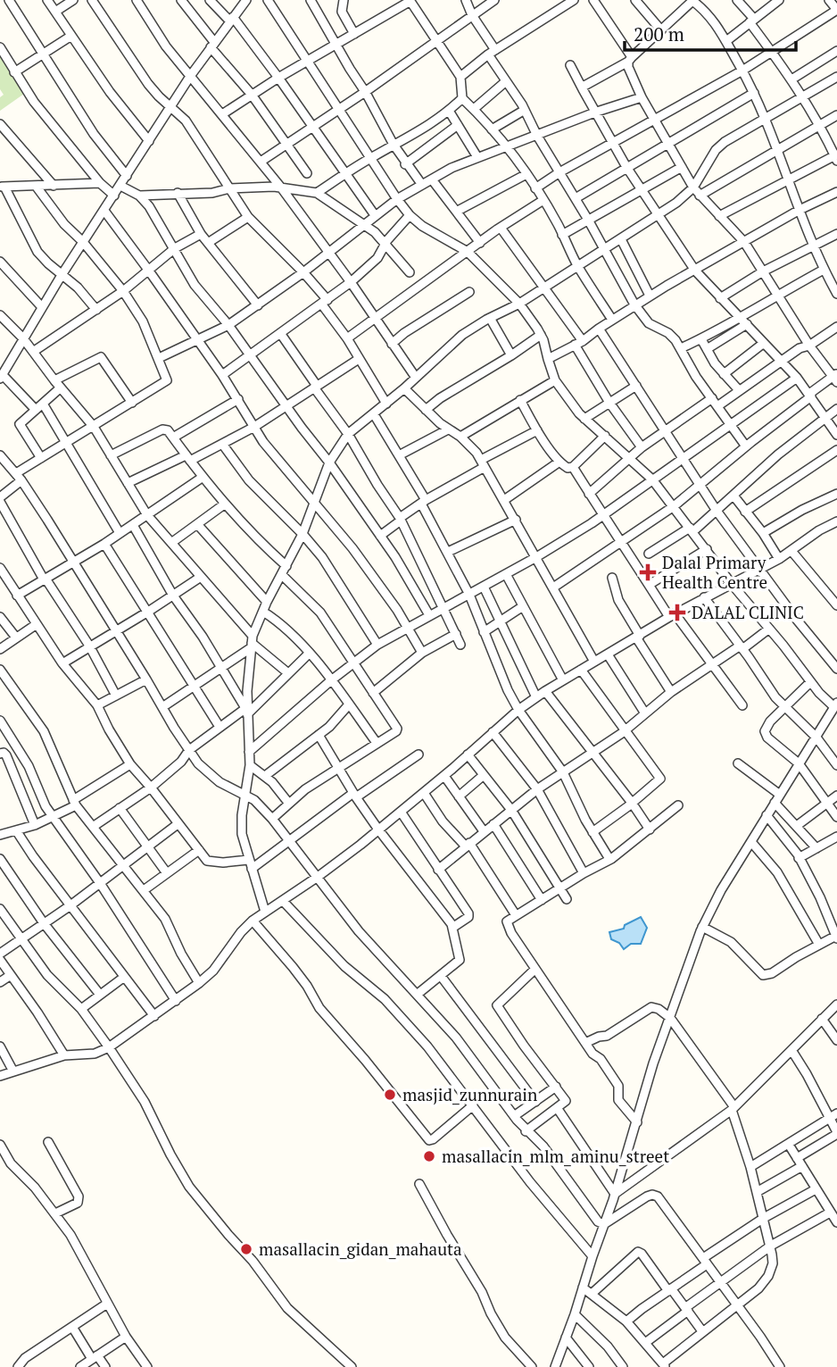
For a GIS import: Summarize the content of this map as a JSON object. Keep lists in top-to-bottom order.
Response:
{
  "places": {
    "health": ["Dalal Primary Health Centre", "DALAL CLINIC"],
    "other": ["masjid_zunnurain", "masallacin_mlm_aminu_street", "masallacin_gidan_mahauta"]
  },
  "scale_bar": "200 m"
}
